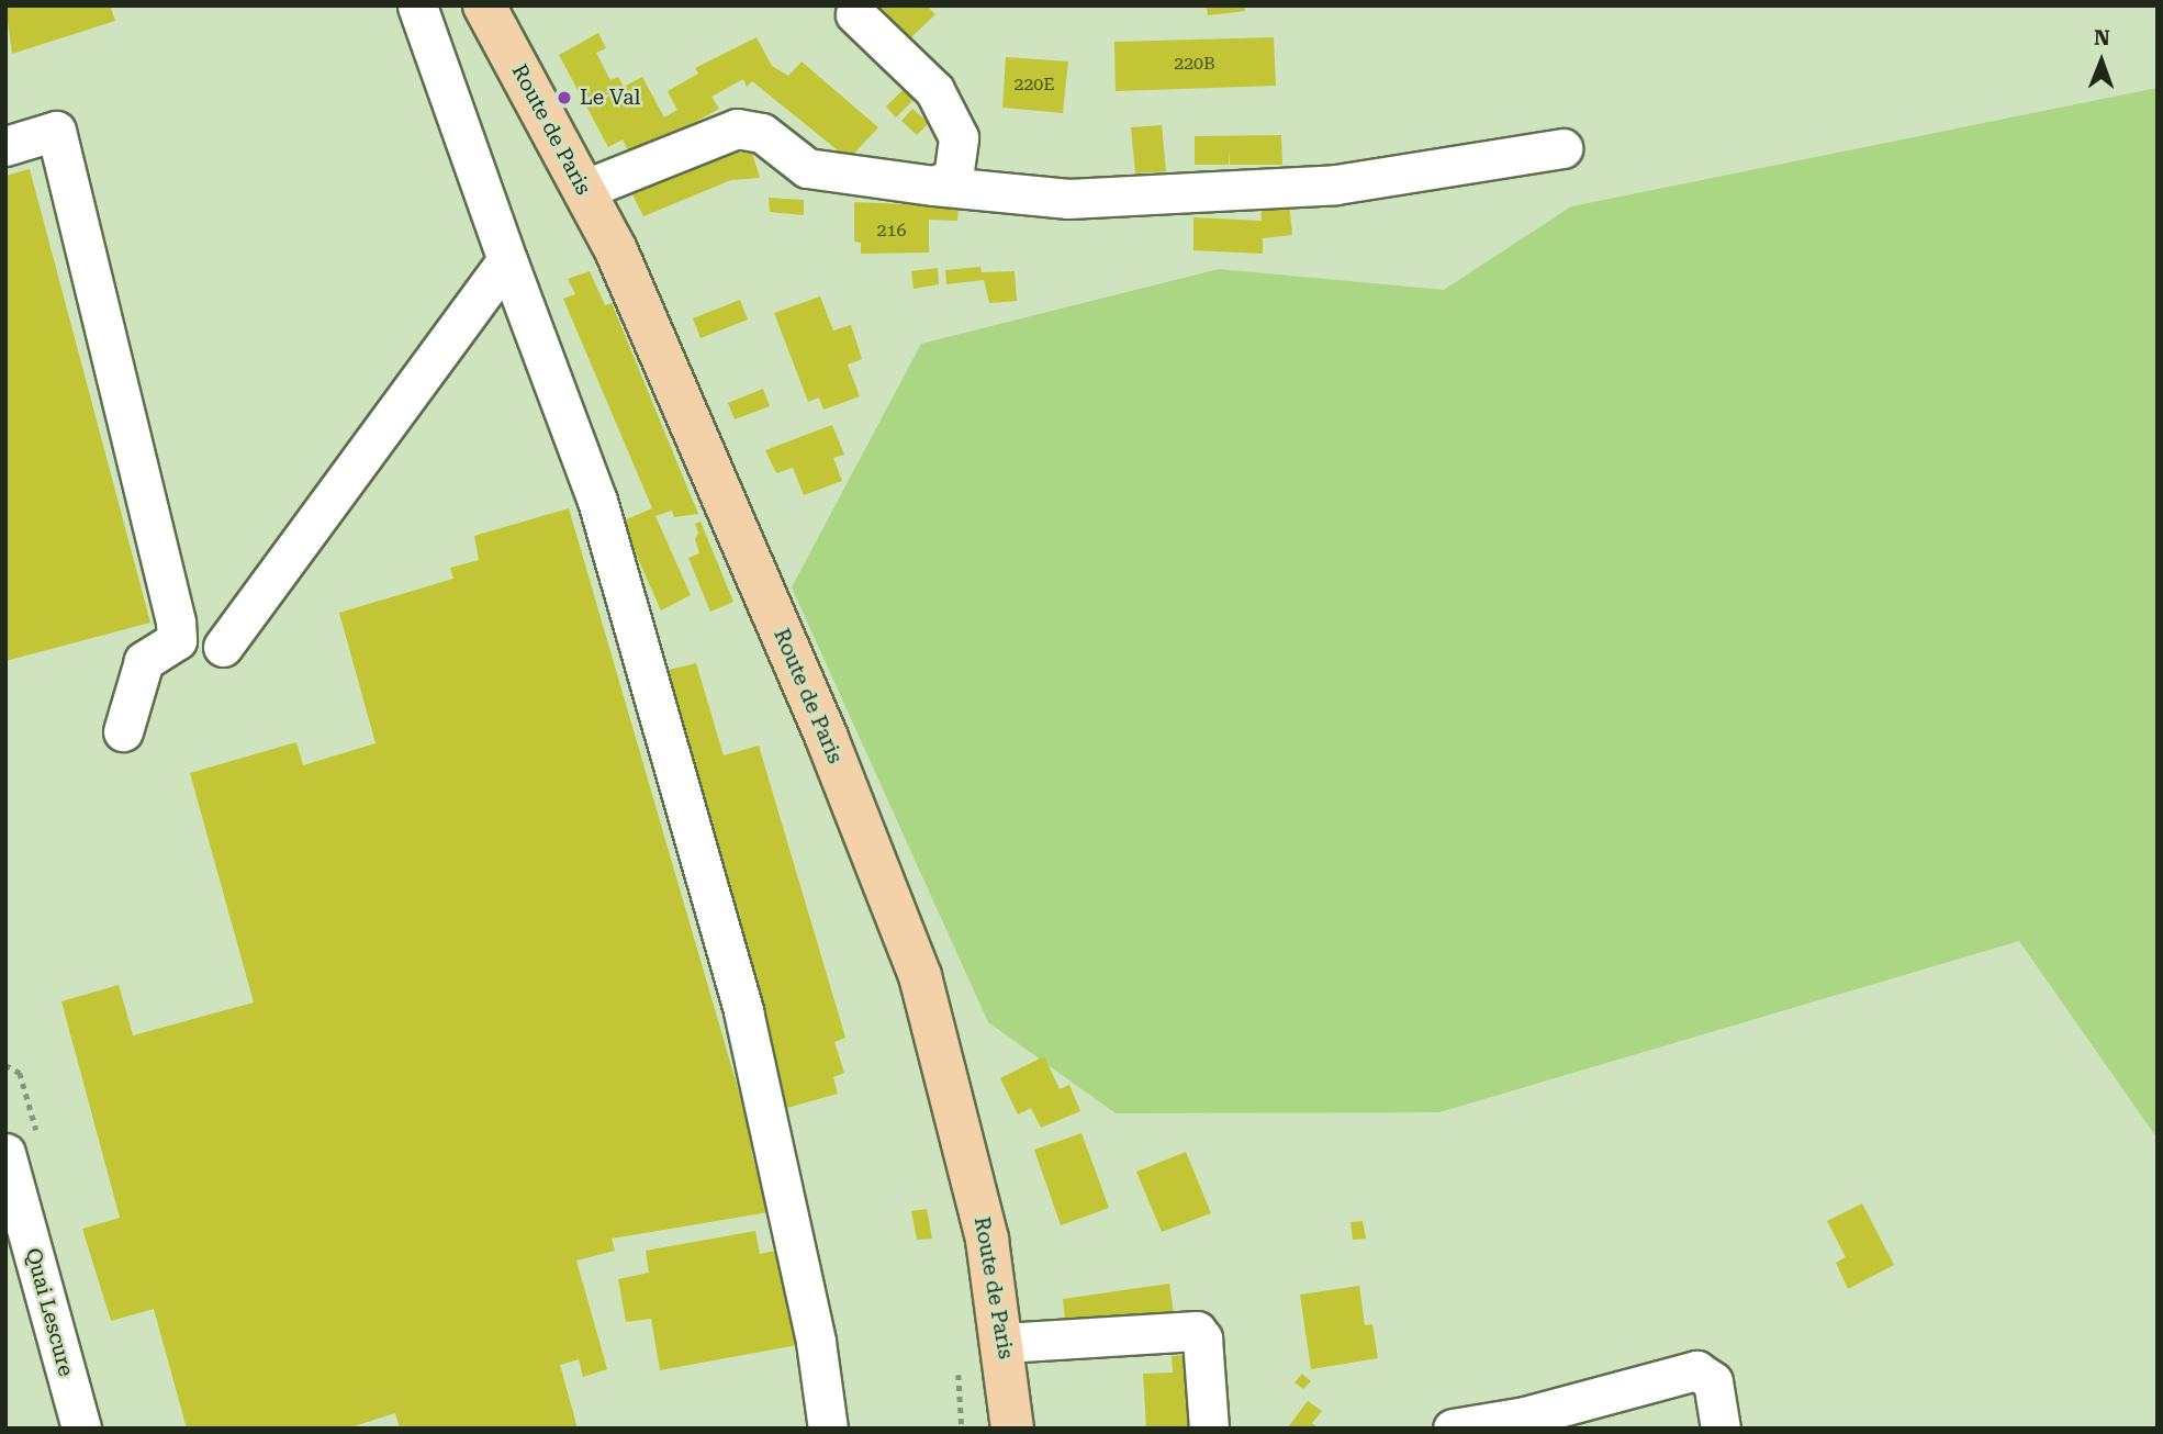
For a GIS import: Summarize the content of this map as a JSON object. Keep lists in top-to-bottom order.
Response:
{
  "streets": {
    "main road": ["Route de Paris"],
    "street": ["Quai Lescure"]
  },
  "places": ["Le Val"],
  "house_numbers": ["220B", "220E", "216"],
  "north": "top"
}
